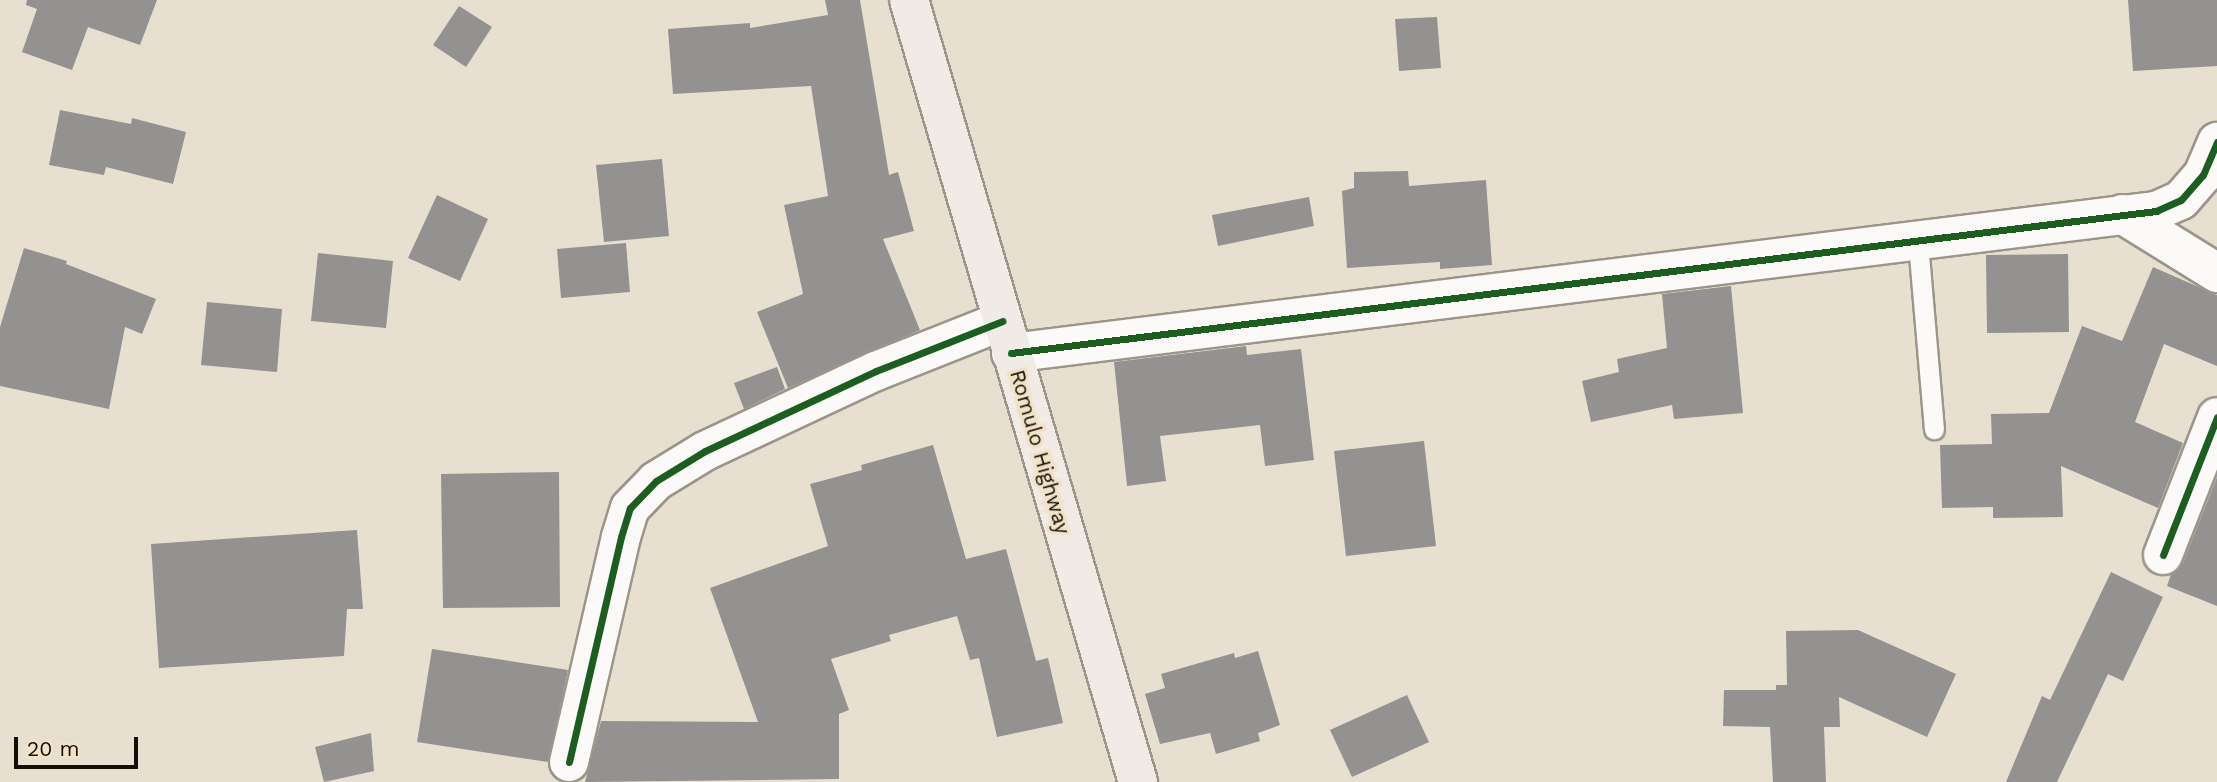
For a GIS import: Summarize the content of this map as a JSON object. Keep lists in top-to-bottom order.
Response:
{
  "streets": {
    "highway": ["Romulo Highway"]
  },
  "scale_bar": "20 m"
}
